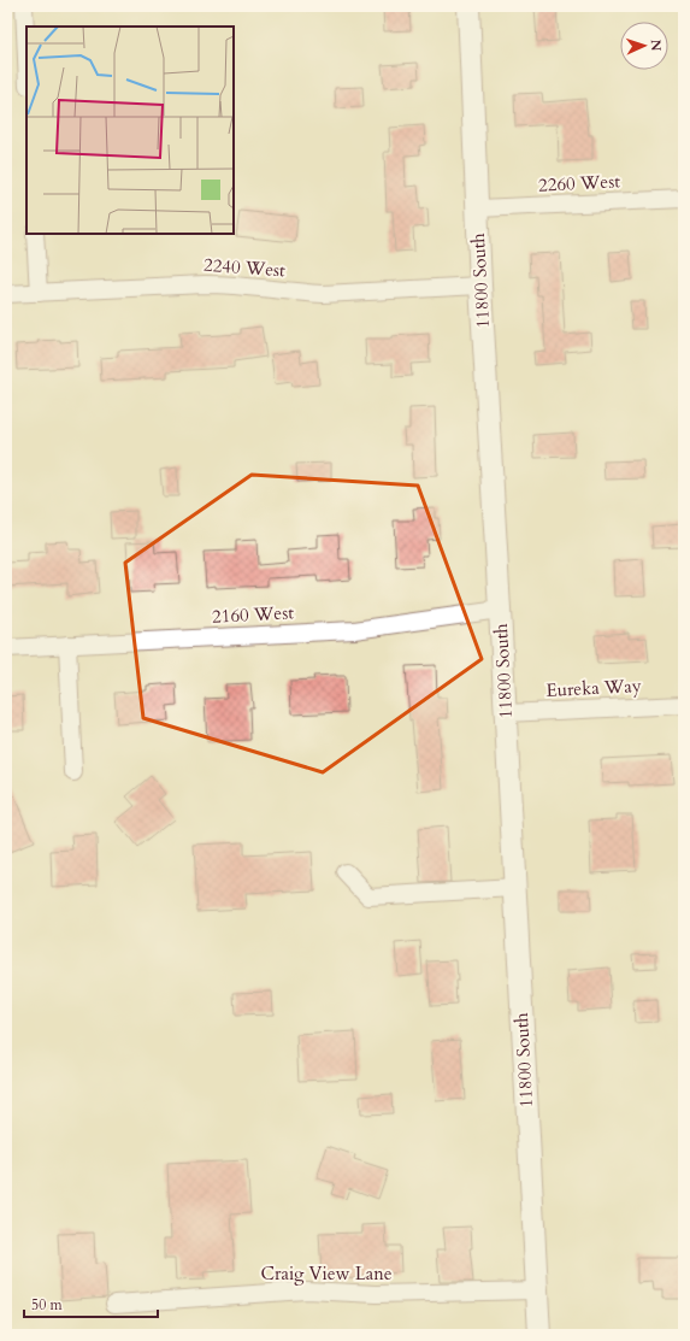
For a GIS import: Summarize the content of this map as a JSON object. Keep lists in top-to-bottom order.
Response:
{
  "streets": {
    "main road": ["11800 South"],
    "street": [
      "2260 West",
      "2240 West",
      "2160 West",
      "Eureka Way",
      "Craig View Lane"
    ]
  },
  "crossings": [
    ["2260 West", "11800 South"],
    ["2240 West", "11800 South"],
    ["11800 South", "2160 West"],
    ["11800 South", "Eureka Way"],
    ["11800 South", "Craig View Lane"]
  ],
  "scale_bar": "50 m",
  "north": "right"
}
